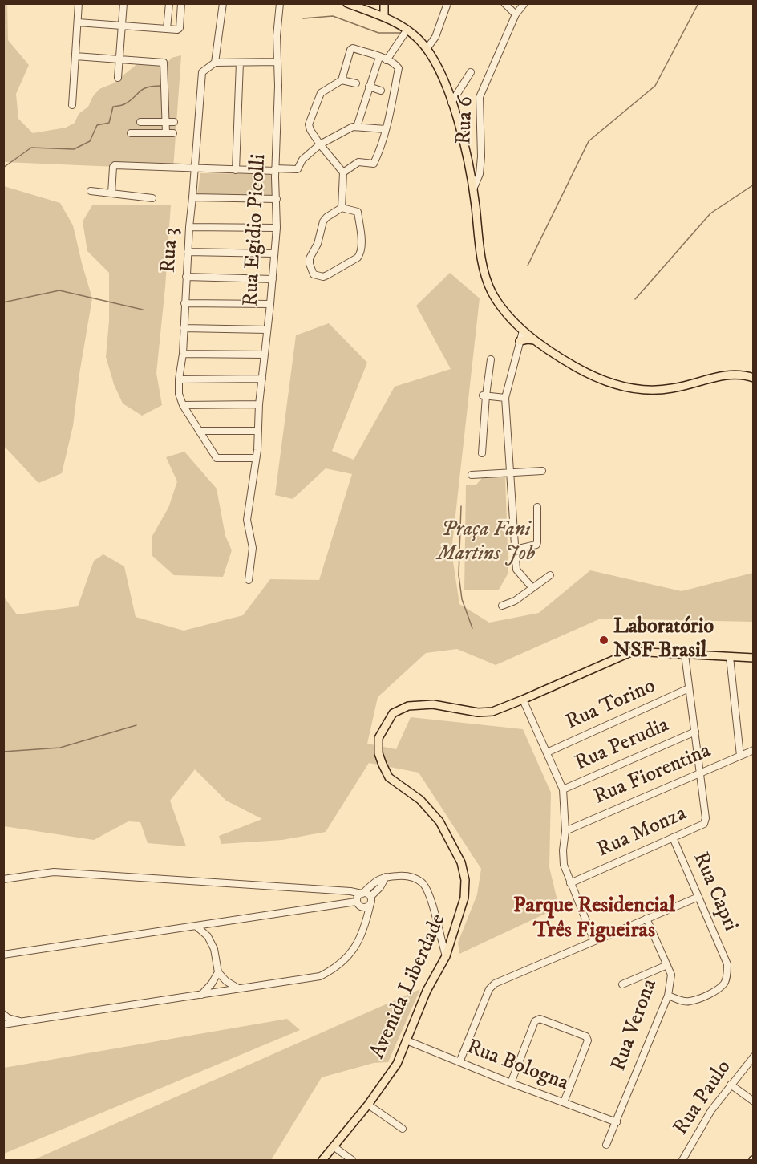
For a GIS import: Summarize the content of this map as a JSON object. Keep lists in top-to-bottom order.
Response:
{
  "streets": {
    "main road": ["Avenida Liberdade"],
    "street": [
      "Rua 6",
      "Rua Egidio Picolli",
      "Rua 3",
      "Rua Torino",
      "Rua Perudia",
      "Rua Fiorentina",
      "Rua Monza",
      "Rua Capri",
      "Rua Verona",
      "Rua Bologna",
      "Rua Paulo"
    ]
  },
  "crossings": [
    ["Rua Egidio Picolli", "Rua 3"],
    ["Rua Torino", "Rua Monza"],
    ["Rua Perudia", "Rua Monza"],
    ["Rua Fiorentina", "Rua Monza"],
    ["Rua Monza", "Rua Capri"],
    ["Rua Monza", "Avenida Liberdade"],
    ["Rua Capri", "Rua Verona"],
    ["Avenida Liberdade", "Rua Bologna"],
    ["Rua Verona", "Rua Bologna"]
  ],
  "districts": ["Parque Residencial Três Figueiras"],
  "parks": ["Praça Fani Martins Job"],
  "places": ["Laboratório NSF Brasil"]
}
